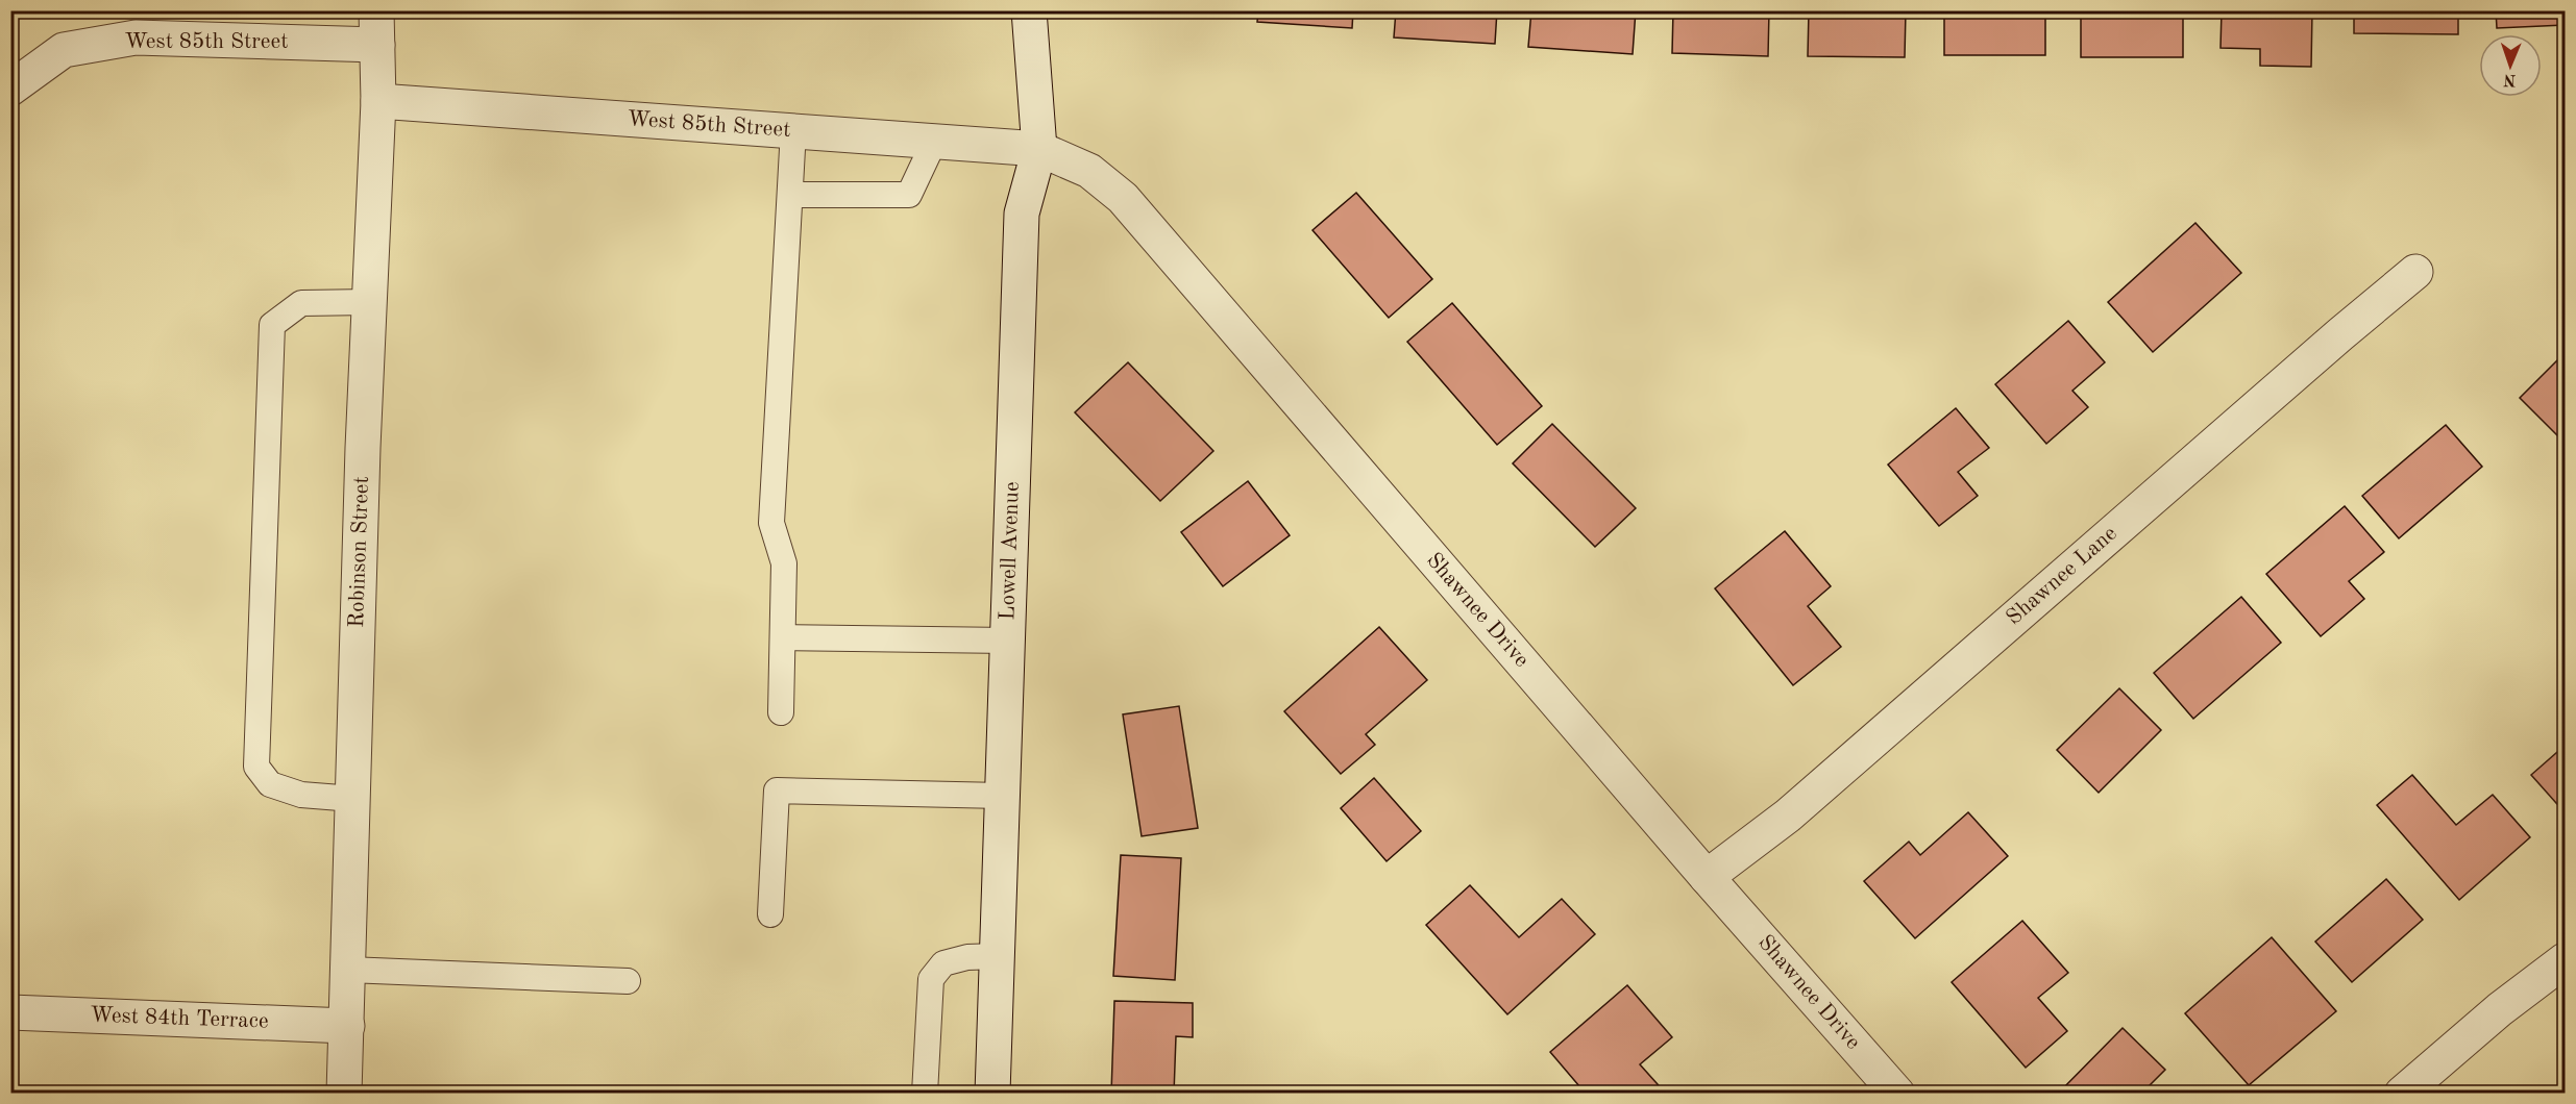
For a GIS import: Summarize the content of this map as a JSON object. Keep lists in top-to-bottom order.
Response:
{
  "streets": {
    "street": [
      "West 85th Street",
      "Lowell Avenue",
      "Robinson Street",
      "Shawnee Lane",
      "Shawnee Drive",
      "West 84th Terrace"
    ]
  },
  "crossings": [
    ["West 85th Street", "Lowell Avenue"],
    ["West 85th Street", "Robinson Street"],
    ["West 85th Street", "Shawnee Drive"],
    ["Lowell Avenue", "Shawnee Drive"],
    ["Robinson Street", "West 84th Terrace"],
    ["Shawnee Lane", "Shawnee Drive"]
  ],
  "north": "bottom"
}
